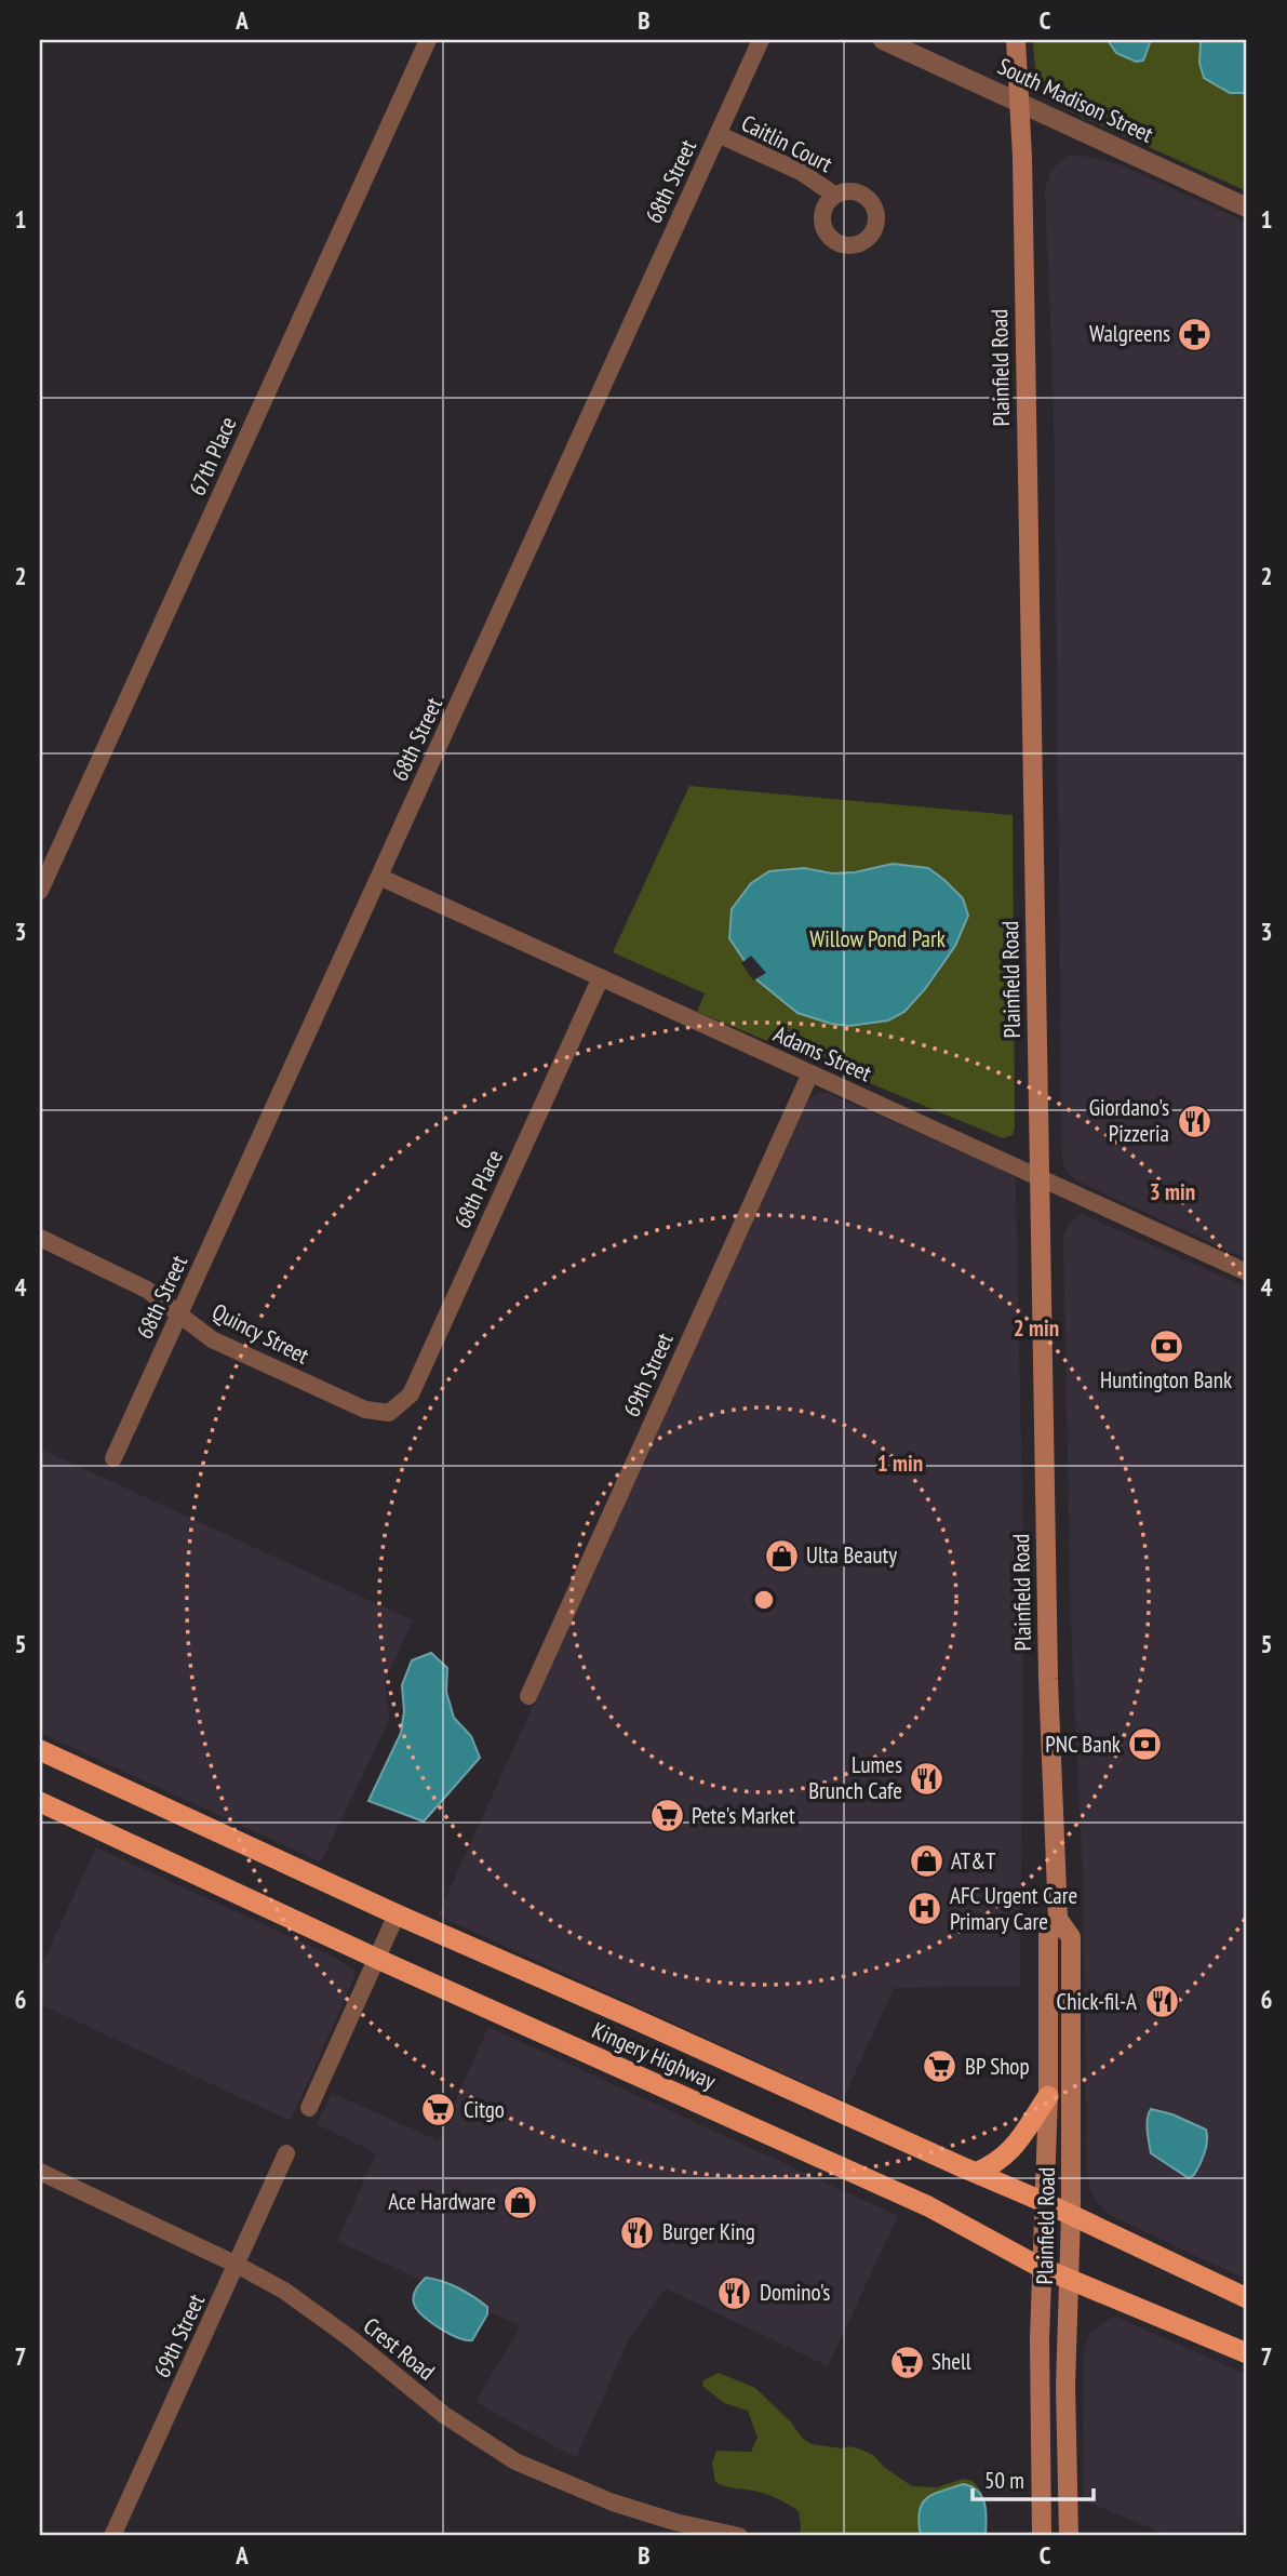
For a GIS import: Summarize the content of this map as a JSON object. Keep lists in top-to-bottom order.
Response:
{
  "streets": {
    "highway": ["Kingery Highway"],
    "main road": ["Plainfield Road"],
    "street": [
      "South Madison Street",
      "Caitlin Court",
      "68th Street",
      "67th Place",
      "Adams Street",
      "68th Place",
      "Quincy Street",
      "69th Street",
      "Crest Road"
    ]
  },
  "crossings": [
    ["South Madison Street", "Plainfield Road"],
    ["Caitlin Court", "68th Street"],
    ["68th Street", "Adams Street"],
    ["68th Street", "Quincy Street"],
    ["Plainfield Road", "Adams Street"],
    ["Plainfield Road", "Kingery Highway"],
    ["Adams Street", "68th Place"],
    ["Adams Street", "69th Street"],
    ["68th Place", "Quincy Street"],
    ["69th Street", "Crest Road"]
  ],
  "parks": ["Willow Pond Park"],
  "places": {
    "pharmacy": ["Walgreens"],
    "restaurant": [
      "Giordano's Pizzeria",
      "Lumes Brunch Cafe",
      "Chick-fil-A",
      "Burger King",
      "Domino's"
    ],
    "bank": ["Huntington Bank", "PNC Bank"],
    "shop": ["Ulta Beauty", "AT&T", "Ace Hardware"],
    "supermarket": [
      "Pete's Market",
      "BP Shop",
      "Citgo",
      "Shell"
    ],
    "hospital": ["AFC Urgent Care Primary Care"]
  },
  "scale_bar": "50 m",
  "grid": {
    "columns": ["A", "B", "C"],
    "rows": [
      "1",
      "2",
      "3",
      "4",
      "5",
      "6",
      "7"
    ]
  },
  "rings": ["3 min", "2 min", "1 min"]
}
